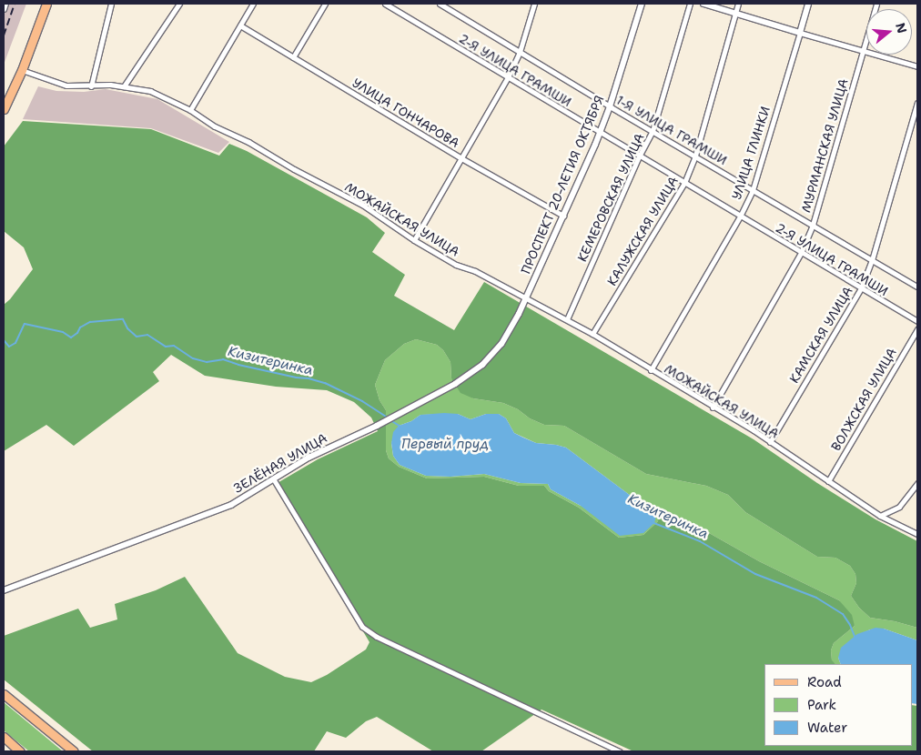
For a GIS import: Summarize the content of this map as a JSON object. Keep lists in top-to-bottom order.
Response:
{
  "streets": {
    "street": [
      "2-Я УЛИЦА ГРАМШИ",
      "УЛИЦА ГОНЧАРОВА",
      "1-Я УЛИЦА ГРАМШИ",
      "МУРМАНСКАЯ УЛИЦА",
      "УЛИЦА ГЛИНКИ",
      "ПРОСПЕКТ 20-ЛЕТИЯ ОКТЯБРЯ",
      "КЕМЕРОВСКАЯ УЛИЦА",
      "МОЖАЙСКАЯ УЛИЦА",
      "КАЛУЖСКАЯ УЛИЦА",
      "КАМСКАЯ УЛИЦА",
      "ВОЛЖСКАЯ УЛИЦА",
      "ЗЕЛЁНАЯ УЛИЦА"
    ]
  },
  "crossings": [
    ["2-Я УЛИЦА ГРАМШИ", "МУРМАНСКАЯ УЛИЦА"],
    ["2-Я УЛИЦА ГРАМШИ", "УЛИЦА ГЛИНКИ"],
    ["2-Я УЛИЦА ГРАМШИ", "ПРОСПЕКТ 20-ЛЕТИЯ ОКТЯБРЯ"],
    ["2-Я УЛИЦА ГРАМШИ", "КЕМЕРОВСКАЯ УЛИЦА"],
    ["2-Я УЛИЦА ГРАМШИ", "КАЛУЖСКАЯ УЛИЦА"],
    ["2-Я УЛИЦА ГРАМШИ", "КАМСКАЯ УЛИЦА"],
    ["УЛИЦА ГОНЧАРОВА", "ПРОСПЕКТ 20-ЛЕТИЯ ОКТЯБРЯ"],
    ["1-Я УЛИЦА ГРАМШИ", "МУРМАНСКАЯ УЛИЦА"],
    ["1-Я УЛИЦА ГРАМШИ", "УЛИЦА ГЛИНКИ"],
    ["1-Я УЛИЦА ГРАМШИ", "ПРОСПЕКТ 20-ЛЕТИЯ ОКТЯБРЯ"],
    ["1-Я УЛИЦА ГРАМШИ", "КЕМЕРОВСКАЯ УЛИЦА"],
    ["1-Я УЛИЦА ГРАМШИ", "КАЛУЖСКАЯ УЛИЦА"],
    ["1-Я УЛИЦА ГРАМШИ", "КАМСКАЯ УЛИЦА"],
    ["МУРМАНСКАЯ УЛИЦА", "МОЖАЙСКАЯ УЛИЦА"],
    ["УЛИЦА ГЛИНКИ", "МОЖАЙСКАЯ УЛИЦА"],
    ["ПРОСПЕКТ 20-ЛЕТИЯ ОКТЯБРЯ", "МОЖАЙСКАЯ УЛИЦА"],
    ["ПРОСПЕКТ 20-ЛЕТИЯ ОКТЯБРЯ", "ЗЕЛЁНАЯ УЛИЦА"],
    ["КЕМЕРОВСКАЯ УЛИЦА", "МОЖАЙСКАЯ УЛИЦА"],
    ["МОЖАЙСКАЯ УЛИЦА", "КАЛУЖСКАЯ УЛИЦА"],
    ["МОЖАЙСКАЯ УЛИЦА", "КАМСКАЯ УЛИЦА"],
    ["МОЖАЙСКАЯ УЛИЦА", "ВОЛЖСКАЯ УЛИЦА"],
    ["МОЖАЙСКАЯ УЛИЦА", "ЗЕЛЁНАЯ УЛИЦА"]
  ],
  "water": ["Кизитеринка", "Первый пруд"],
  "legend": ["Road", "Park", "Water"],
  "north": "right"
}
